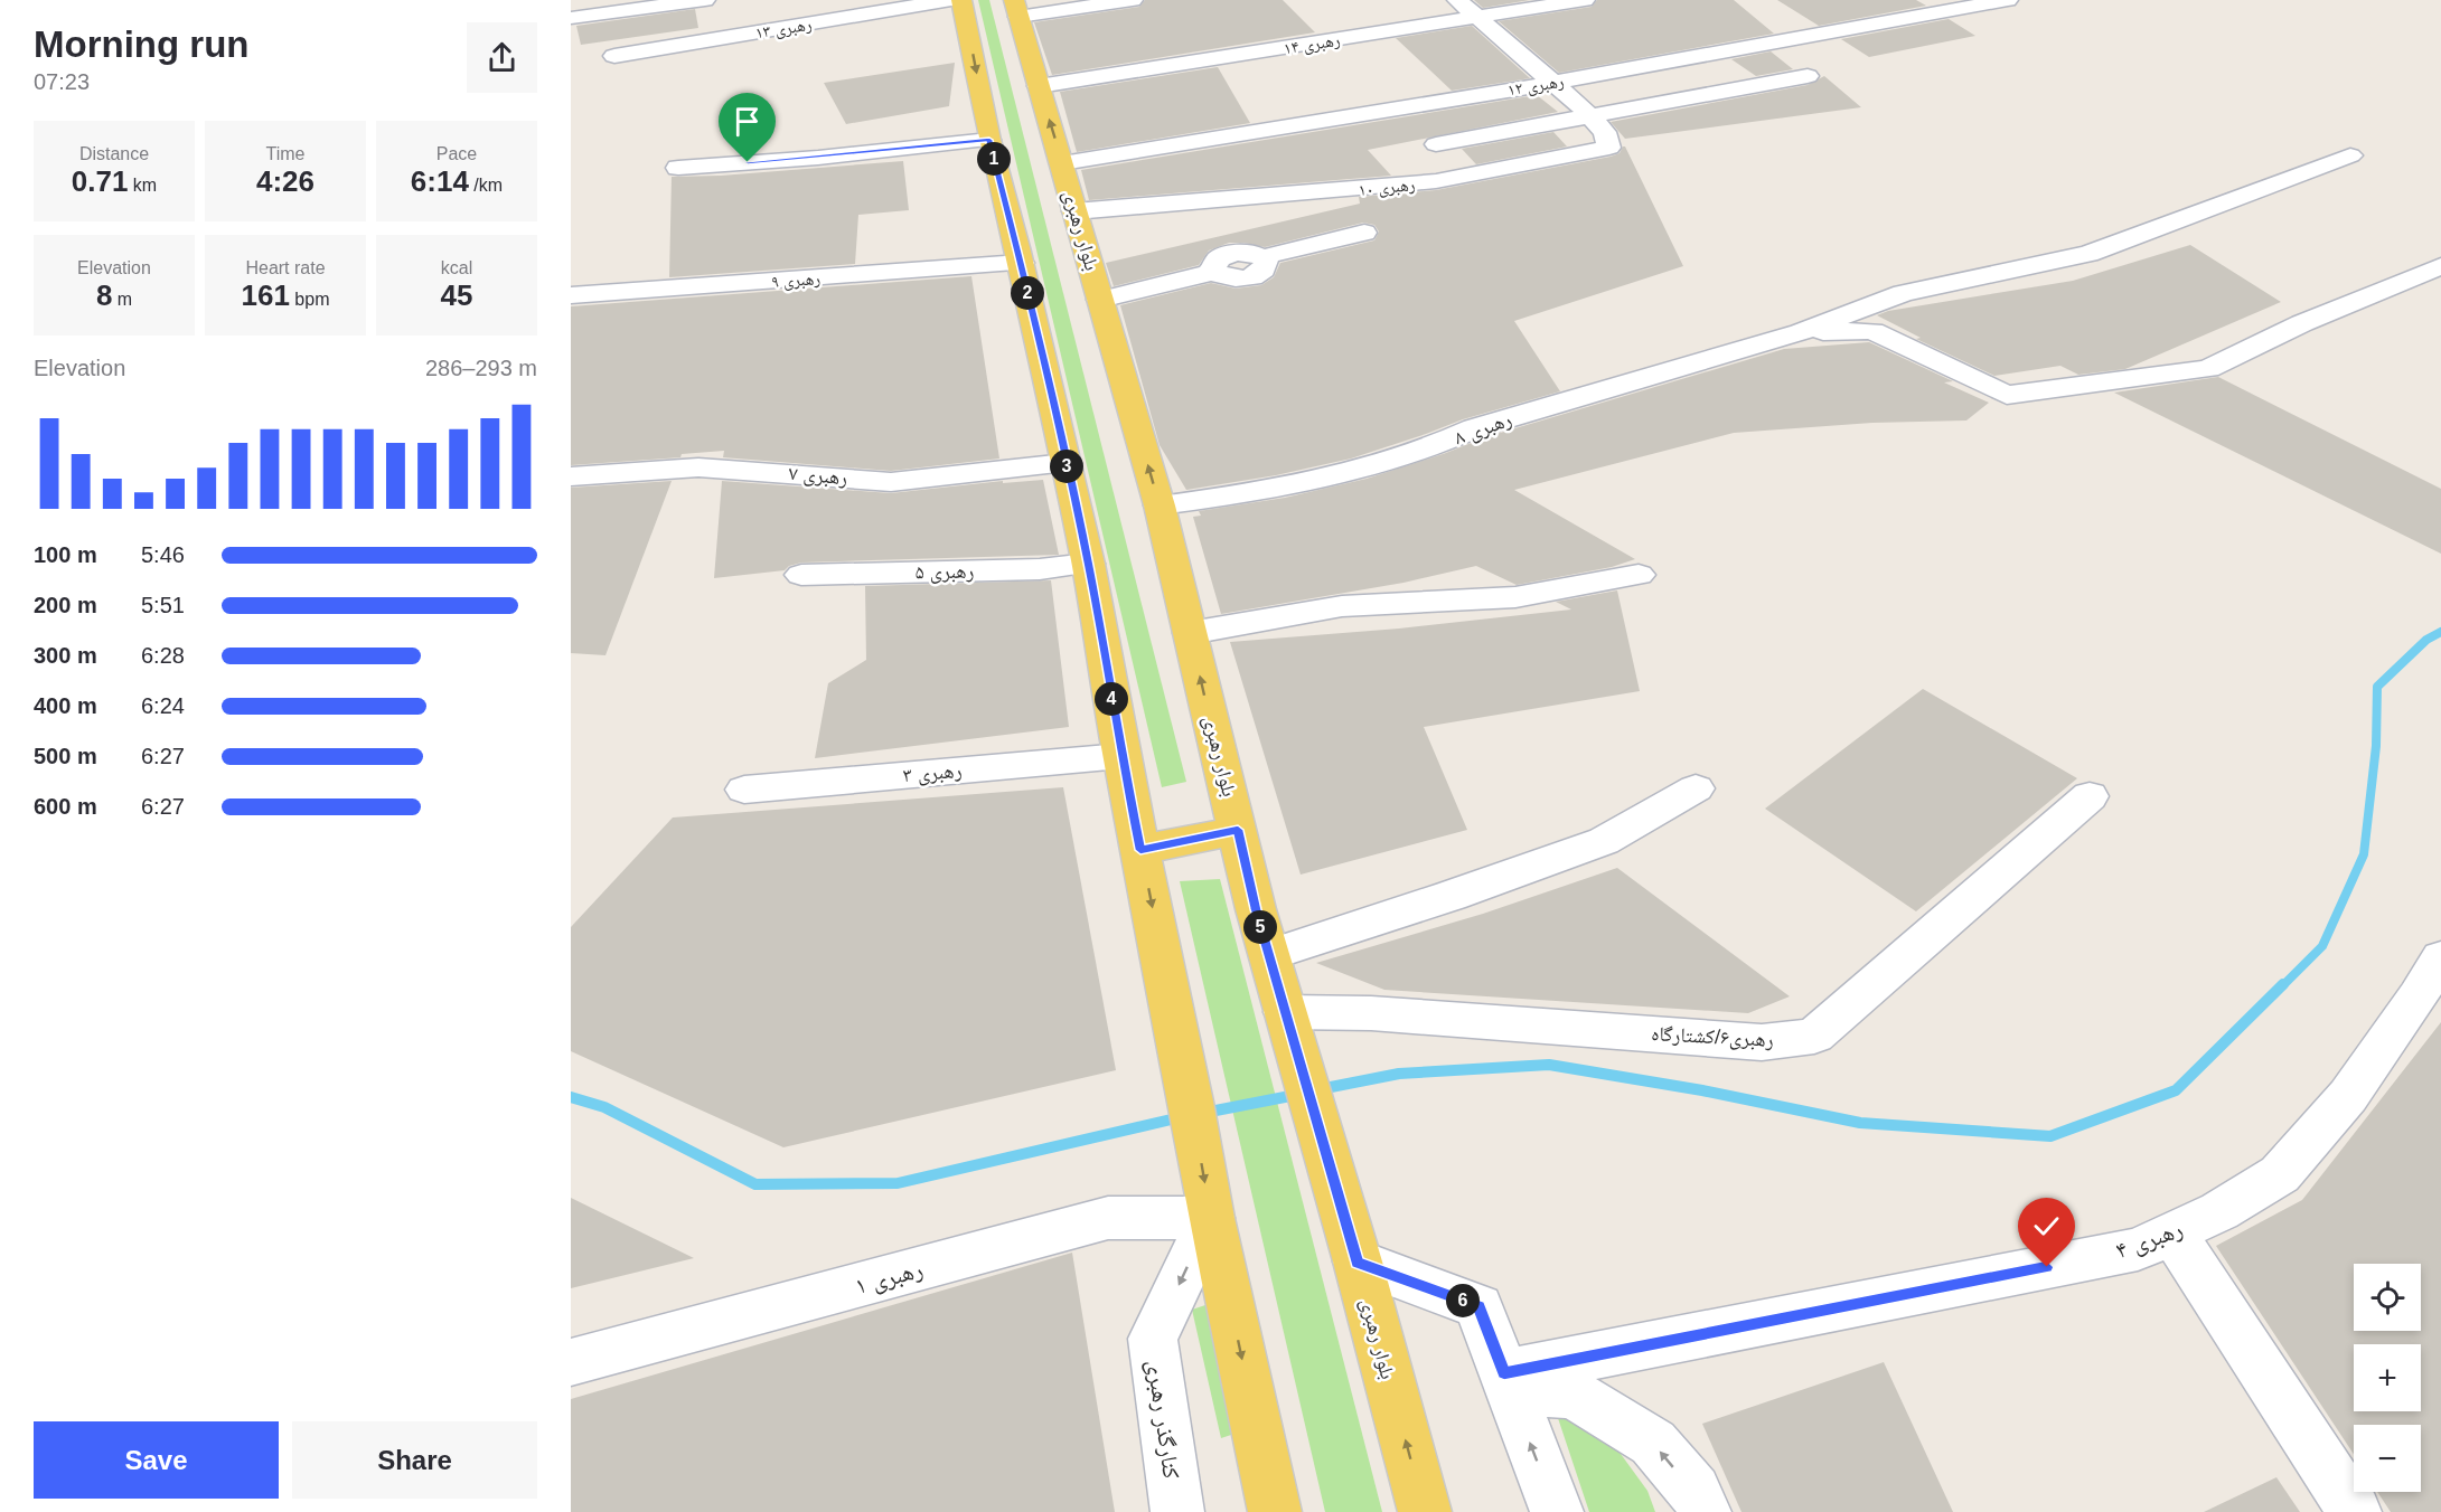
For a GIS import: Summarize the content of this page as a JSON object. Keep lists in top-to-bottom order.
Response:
{
  "streets": {
    "main road": ["بلوار رهبری"],
    "street": [
      "رهبری ۱۳",
      "رهبری ۱۴",
      "رهبری ۱۲",
      "رهبری ۱۰",
      "رهبری ۹",
      "رهبری ۸",
      "رهبری ۷",
      "رهبری ۵",
      "رهبری ۳",
      "رهبری۶/کشتارگاه",
      "رهبری ۴",
      "رهبری ۱",
      "کنارگذر رهبری"
    ]
  },
  "crossings": [
    ["رهبری ۱۴", "رهبری ۱۰"],
    ["رهبری ۱۴", "بلوار رهبری"],
    ["رهبری ۱۲", "رهبری ۱۰"],
    ["رهبری ۱۲", "بلوار رهبری"],
    ["رهبری ۱۰", "بلوار رهبری"],
    ["بلوار رهبری", "رهبری ۸"],
    ["بلوار رهبری", "رهبری۶/کشتارگاه"],
    ["رهبری ۱", "کنارگذر رهبری"]
  ],
  "one_way": ["کنارگذر رهبری"],
  "page": {
    "heading": ["Morning run", "07:23"],
    "stats": [
      ["Distance", "0.71 km"],
      ["Time", "4:26"],
      ["Pace", "6:14 /km"],
      ["Elevation", "8 m"],
      ["Heart rate", "161 bpm"],
      ["kcal", "45"]
    ],
    "pins": [
      "1",
      "2",
      "3",
      "4",
      "5",
      "6"
    ],
    "chart": ["Elevation", "286–293 m"],
    "list": [
      {
        "name": "100 m",
        "note": "5:46"
      },
      {
        "name": "200 m",
        "note": "5:51"
      },
      {
        "name": "300 m",
        "note": "6:28"
      },
      {
        "name": "400 m",
        "note": "6:24"
      },
      {
        "name": "500 m",
        "note": "6:27"
      },
      {
        "name": "600 m",
        "note": "6:27"
      }
    ],
    "map_buttons": ["+", "−"],
    "buttons": ["Save", "Share"]
  }
}
